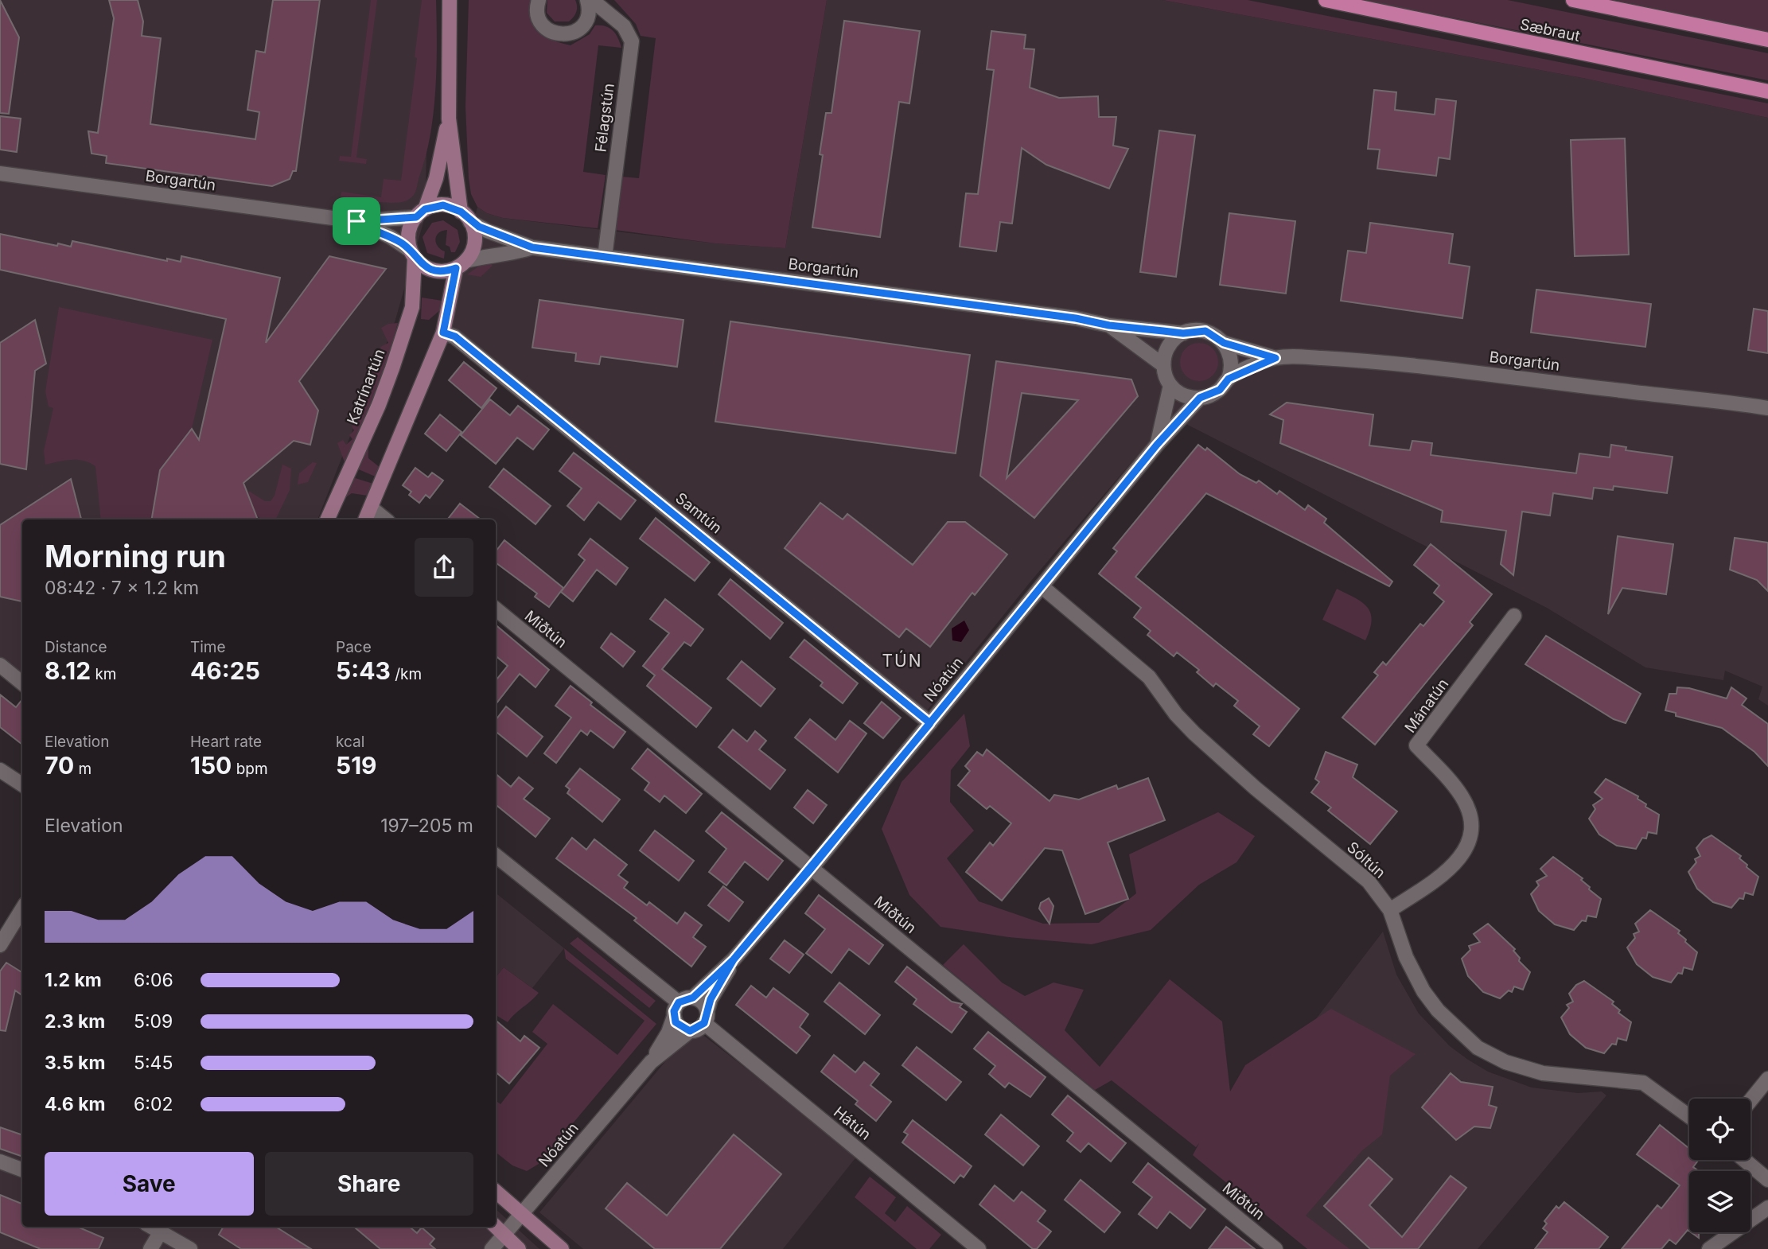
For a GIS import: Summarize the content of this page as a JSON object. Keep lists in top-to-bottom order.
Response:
{
  "streets": {
    "main road": ["Sæbraut", "Borgartún", "Katrínartún"],
    "street": [
      "Félagstún",
      "Samtún",
      "Miðtún",
      "Nóatún",
      "Mánatún",
      "Sóltún",
      "Hátún"
    ]
  },
  "crossings": [
    ["Félagstún", "Borgartún"],
    ["Borgartún", "Katrínartún"],
    ["Borgartún", "Nóatún"],
    ["Samtún", "Nóatún"],
    ["Miðtún", "Nóatún"],
    ["Nóatún", "Sóltún"],
    ["Nóatún", "Hátún"],
    ["Mánatún", "Sóltún"]
  ],
  "districts": ["TÚN"],
  "page": {
    "heading": ["Morning run", "08:42 · 7 × 1.2 km"],
    "stats": [
      ["Distance", "8.12 km"],
      ["Time", "46:25"],
      ["Pace", "5:43 /km"],
      ["Elevation", "70 m"],
      ["Heart rate", "150 bpm"],
      ["kcal", "519"]
    ],
    "chart": ["Elevation", "197–205 m"],
    "list": [
      {
        "name": "1.2 km",
        "note": "6:06"
      },
      {
        "name": "2.3 km",
        "note": "5:09"
      },
      {
        "name": "3.5 km",
        "note": "5:45"
      },
      {
        "name": "4.6 km",
        "note": "6:02"
      }
    ],
    "buttons": ["Save", "Share"]
  }
}
